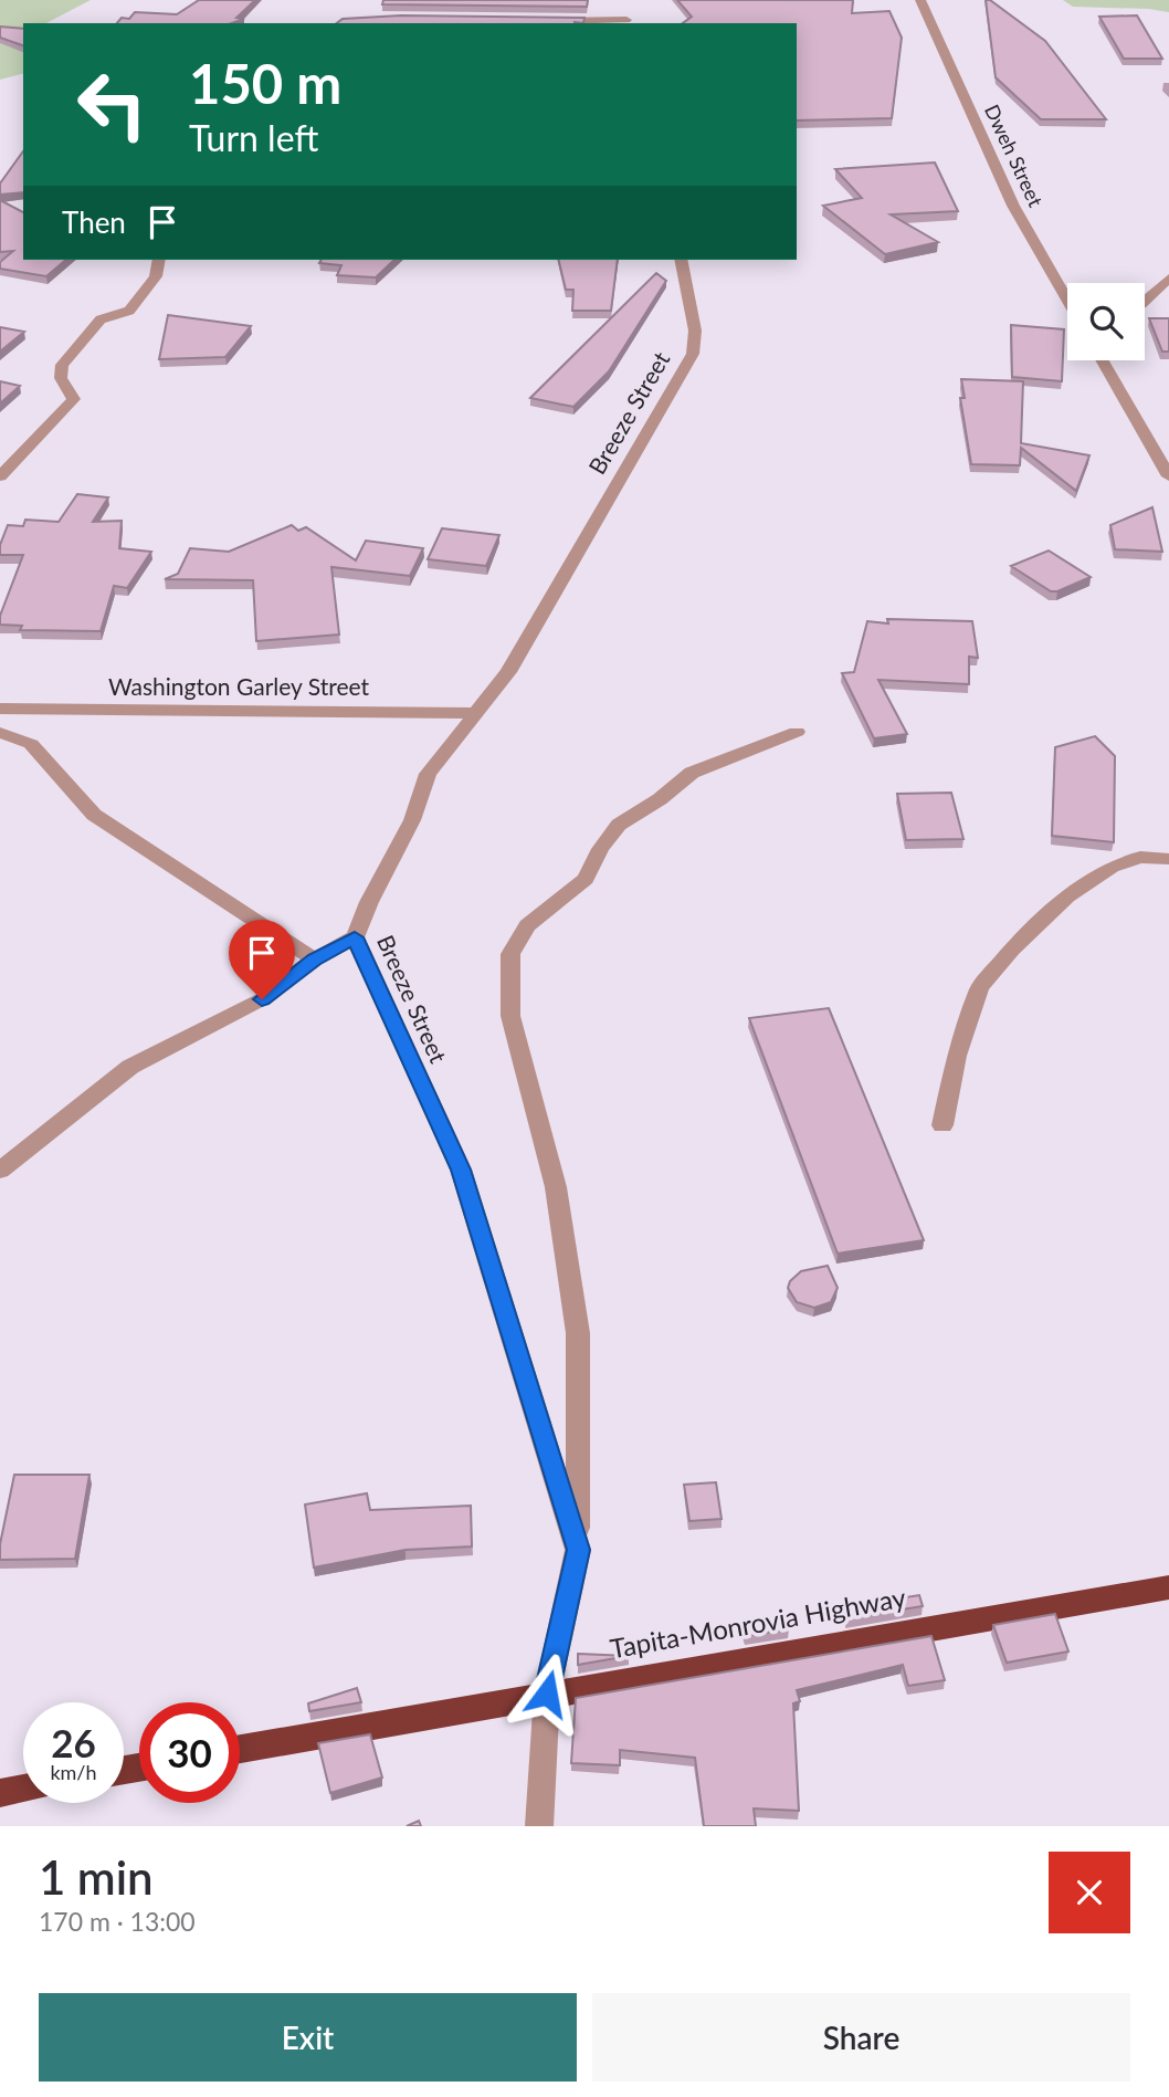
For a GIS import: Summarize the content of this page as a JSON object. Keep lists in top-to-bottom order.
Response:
{
  "streets": {
    "highway": ["Tapita-Monrovia Highway"],
    "street": ["Dweh Street", "Breeze Street", "Washington Garley Street"]
  },
  "crossings": [
    ["Breeze Street", "Washington Garley Street"],
    ["Breeze Street", "Tapita-Monrovia Highway"]
  ],
  "page": {
    "turn": ["150 m", "Turn left"],
    "then": "Then",
    "speed": "26 km/h",
    "limit": "30",
    "heading": ["1 min", "170 m · 13:00"],
    "buttons": ["Exit", "Share"]
  }
}
